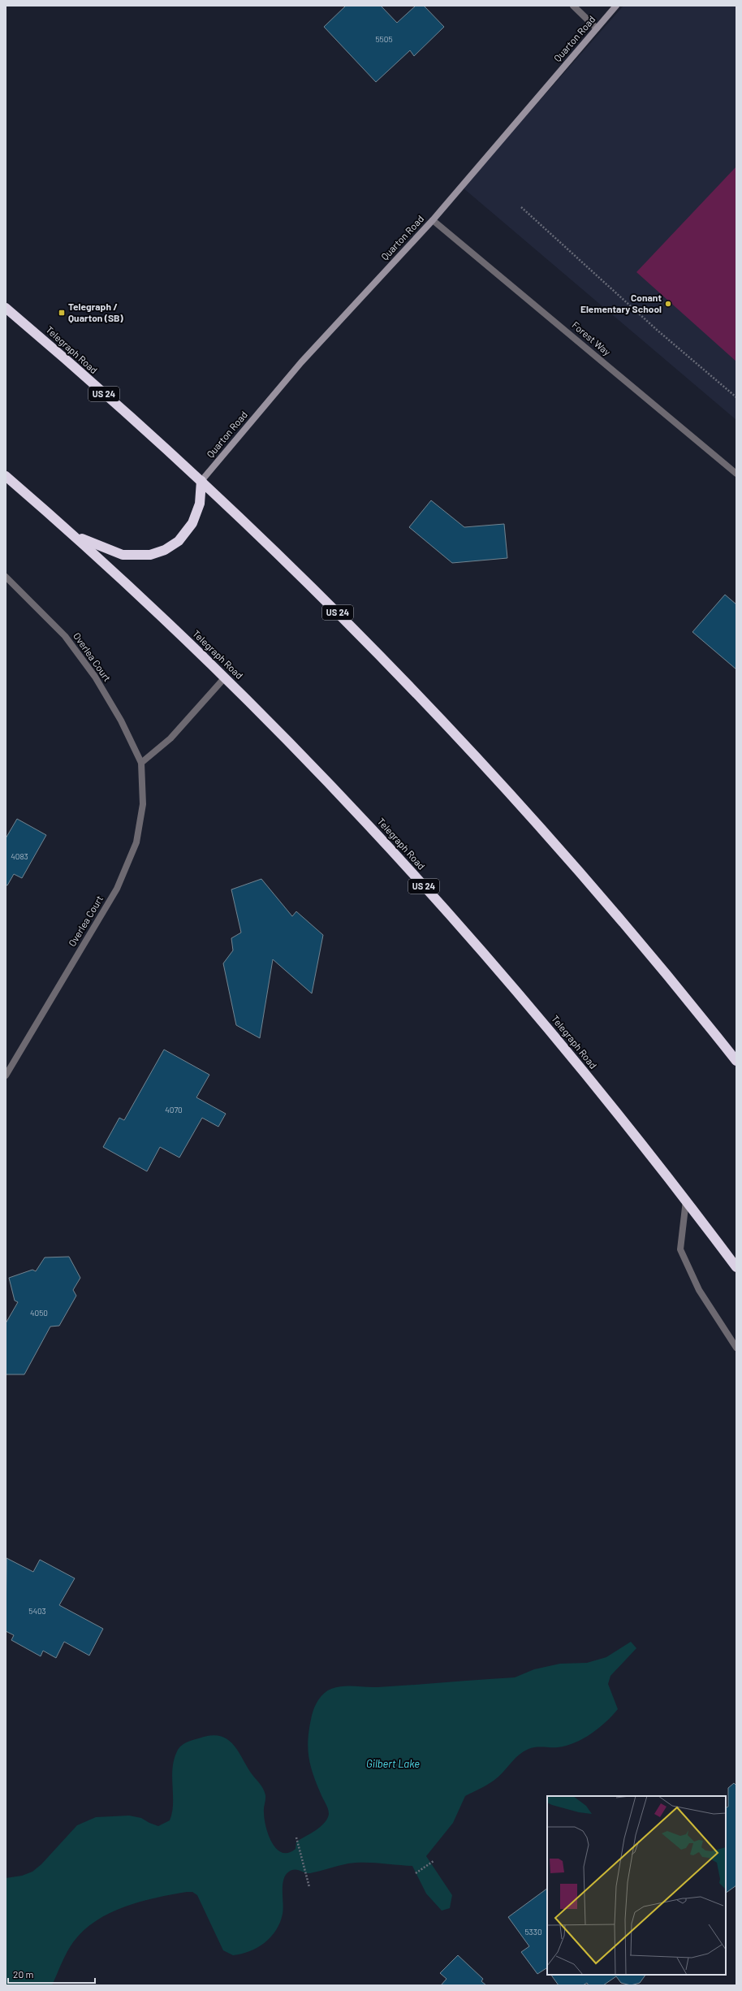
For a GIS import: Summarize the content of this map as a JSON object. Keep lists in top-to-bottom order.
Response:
{
  "streets": {
    "highway": ["Telegraph Road", "US 24"],
    "street": ["Quarton Road", "Forest Way", "Overlea Court"]
  },
  "crossings": [
    ["Quarton Road", "Forest Way"],
    ["Quarton Road", "Telegraph Road"]
  ],
  "water": ["Gilbert Lake"],
  "places": {
    "other": ["Conant Elementary School"],
    "transit": ["Telegraph / Quarton (SB)"]
  },
  "house_numbers": [
    "5505",
    "4083",
    "4070",
    "4050",
    "5403",
    "5330"
  ],
  "scale_bar": "20 m"
}
